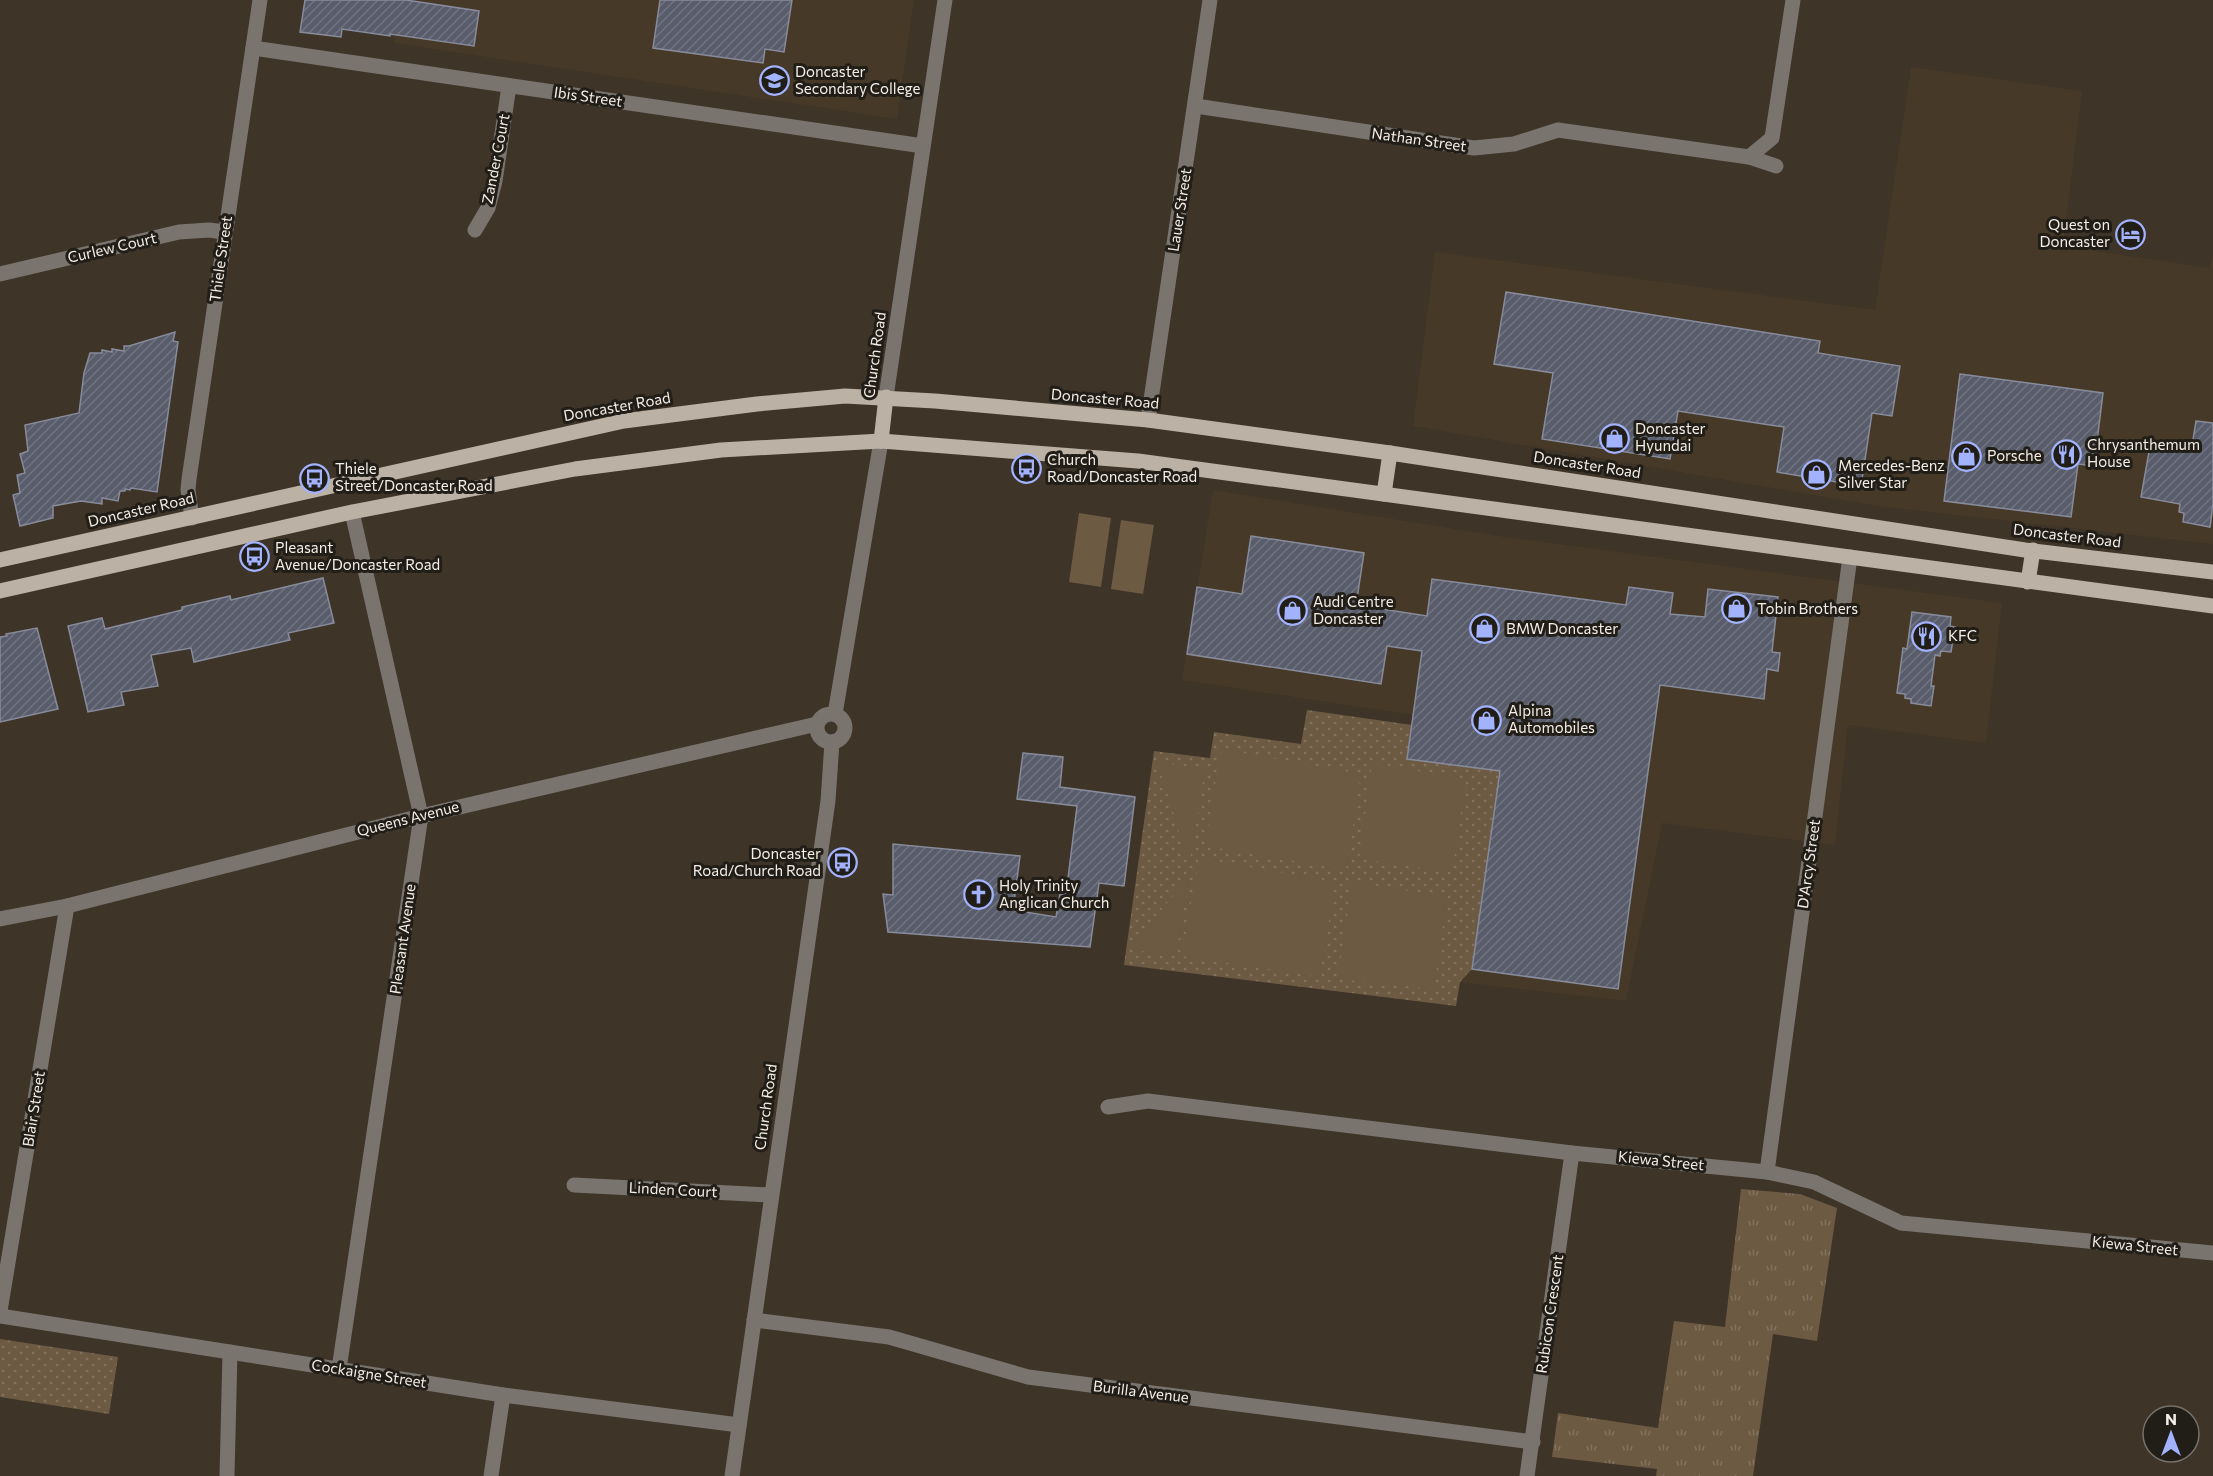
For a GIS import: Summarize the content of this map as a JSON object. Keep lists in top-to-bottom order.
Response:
{
  "streets": {
    "main road": ["Church Road", "Doncaster Road"],
    "street": [
      "Ibis Street",
      "Nathan Street",
      "Zander Court",
      "Lauer Street",
      "Curlew Court",
      "Thiele Street",
      "Queens Avenue",
      "D'Arcy Street",
      "Pleasant Avenue",
      "Blair Street",
      "Kiewa Street",
      "Linden Court",
      "Rubicon Crescent",
      "Cockaigne Street",
      "Burilla Avenue"
    ]
  },
  "crossings": [
    ["Ibis Street", "Zander Court"],
    ["Ibis Street", "Thiele Street"],
    ["Ibis Street", "Church Road"],
    ["Nathan Street", "Lauer Street"],
    ["Lauer Street", "Doncaster Road"],
    ["Curlew Court", "Thiele Street"],
    ["Thiele Street", "Doncaster Road"],
    ["Church Road", "Doncaster Road"],
    ["Church Road", "Queens Avenue"],
    ["Church Road", "Linden Court"],
    ["Church Road", "Cockaigne Street"],
    ["Church Road", "Burilla Avenue"],
    ["Queens Avenue", "Pleasant Avenue"],
    ["Queens Avenue", "Blair Street"],
    ["D'Arcy Street", "Kiewa Street"],
    ["Pleasant Avenue", "Cockaigne Street"],
    ["Kiewa Street", "Rubicon Crescent"],
    ["Rubicon Crescent", "Burilla Avenue"]
  ],
  "places": {
    "school or university": ["Doncaster Secondary College"],
    "hotel": ["Quest on Doncaster"],
    "shop": [
      "Doncaster Hyundai",
      "Porsche",
      "Mercedes-Benz Silver Star",
      "Tobin Brothers",
      "Audi Centre Doncaster",
      "BMW Doncaster",
      "Alpina Automobiles"
    ],
    "restaurant": ["Chrysanthemum House", "KFC"],
    "bus stop": [
      "Church Road/Doncaster Road",
      "Thiele Street/Doncaster Road",
      "Pleasant Avenue/Doncaster Road",
      "Doncaster Road/Church Road"
    ],
    "church": ["Holy Trinity Anglican Church"]
  },
  "north": "top"
}
